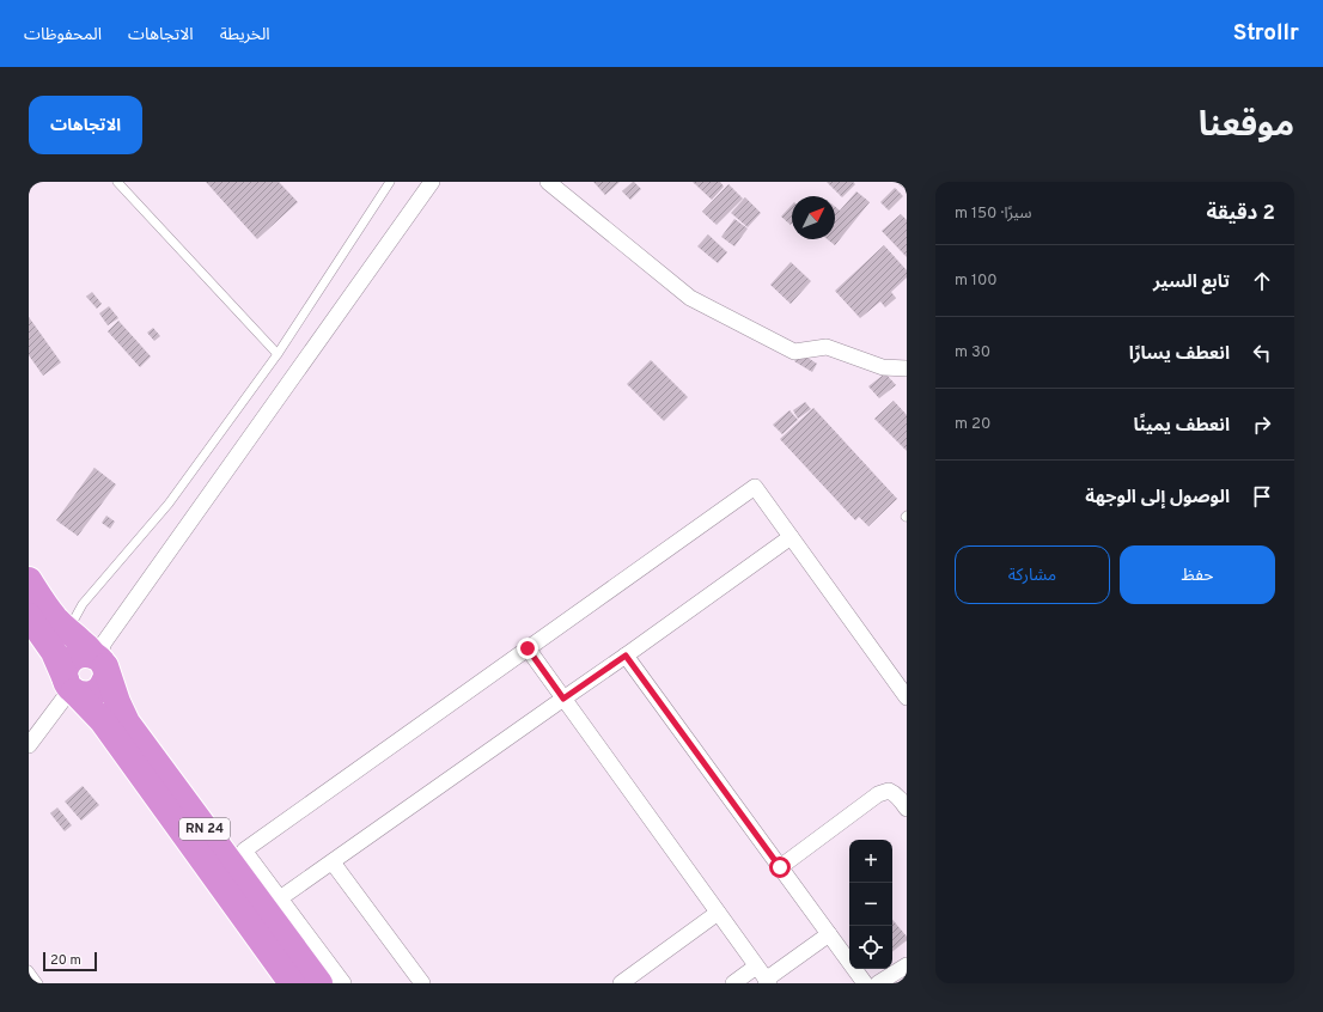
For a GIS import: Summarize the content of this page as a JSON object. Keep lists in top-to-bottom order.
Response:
{
  "streets": {
    "highway": ["RN 24"]
  },
  "scale_bar": "20 m",
  "north": "top right",
  "page": {
    "header": "Strollr",
    "nav": ["الخريطة", "الاتجاهات", "المحفوظات"],
    "title": "موقعنا",
    "buttons": [
      "الاتجاهات",
      ["حفظ", "مشاركة"]
    ],
    "heading": ["2 دقيقة", "سيرًا · 150 m"],
    "list": [
      ["تابع السير", "100 m"],
      ["انعطف يسارًا", "30 m"],
      ["انعطف يمينًا", "20 m"],
      "الوصول إلى الوجهة"
    ],
    "map_buttons": ["+", "−"],
    "scale": "20 m"
  }
}
